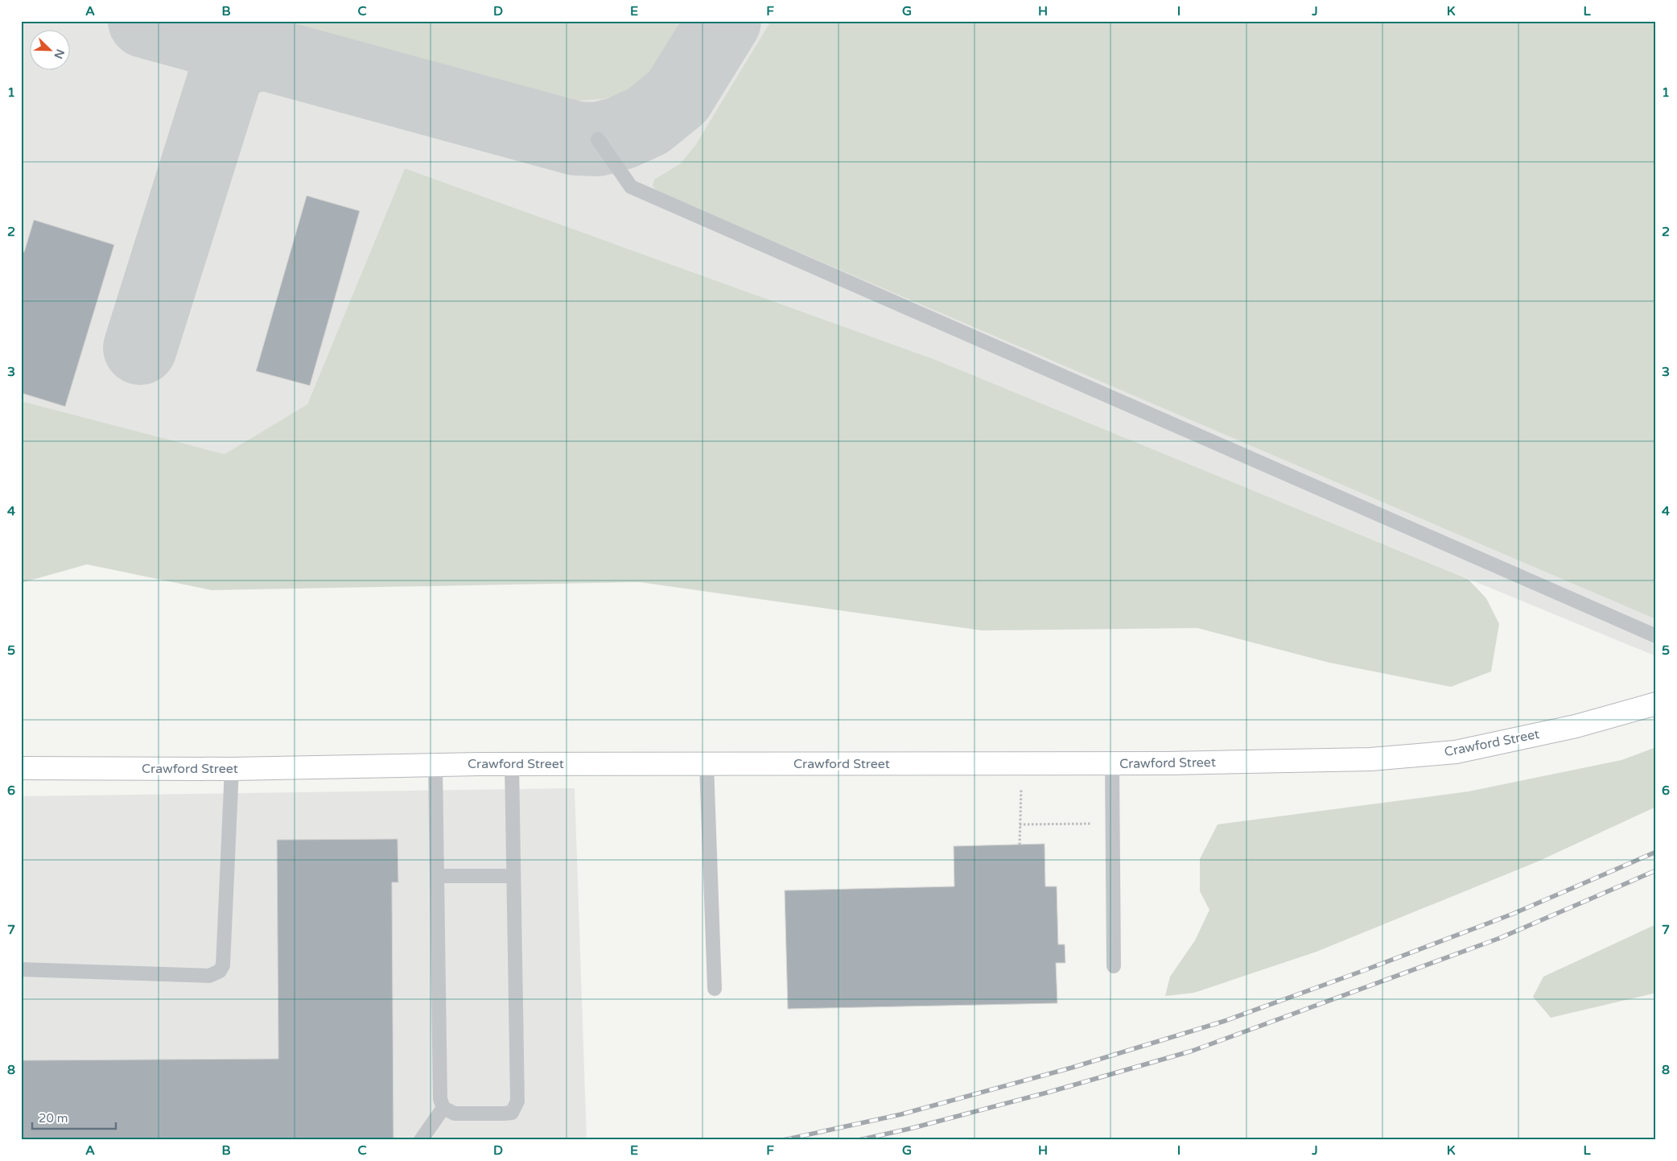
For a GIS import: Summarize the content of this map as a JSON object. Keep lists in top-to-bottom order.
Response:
{
  "streets": {
    "main road": ["Crawford Street"]
  },
  "scale_bar": "20 m",
  "north": "bottom right",
  "grid": {
    "columns": [
      "A",
      "B",
      "C",
      "D",
      "E",
      "F",
      "G",
      "H",
      "I",
      "J",
      "K",
      "L"
    ],
    "rows": [
      "1",
      "2",
      "3",
      "4",
      "5",
      "6",
      "7",
      "8"
    ]
  }
}
